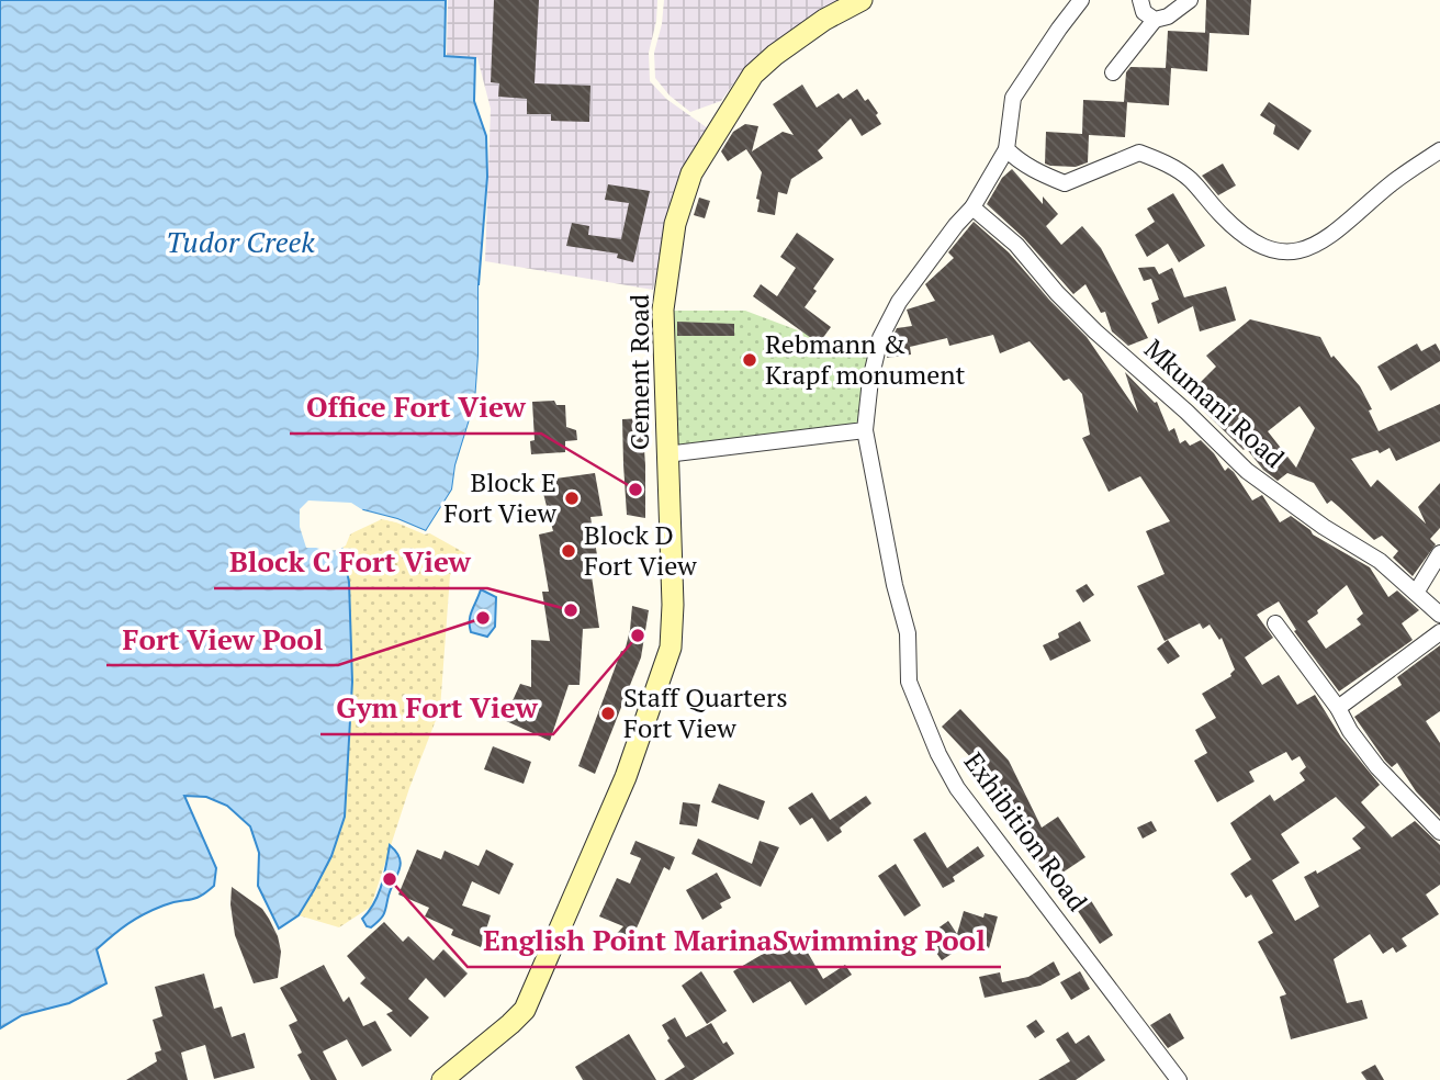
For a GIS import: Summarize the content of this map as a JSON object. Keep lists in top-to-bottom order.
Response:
{
  "streets": {
    "main road": ["Cement Road"],
    "street": ["Mkumani Road", "Exhibition Road"]
  },
  "crossings": [
    ["Mkumani Road", "Exhibition Road"]
  ],
  "water": ["Tudor Creek"],
  "places": [
    "Rebmann & Krapf monument",
    "Office Fort View",
    "Block E Fort View",
    "Block D Fort View",
    "Block C Fort View",
    "Fort View Pool",
    "Gym Fort View",
    "Staff Quarters Fort View",
    "English Point MarinaSwimming Pool"
  ]
}
